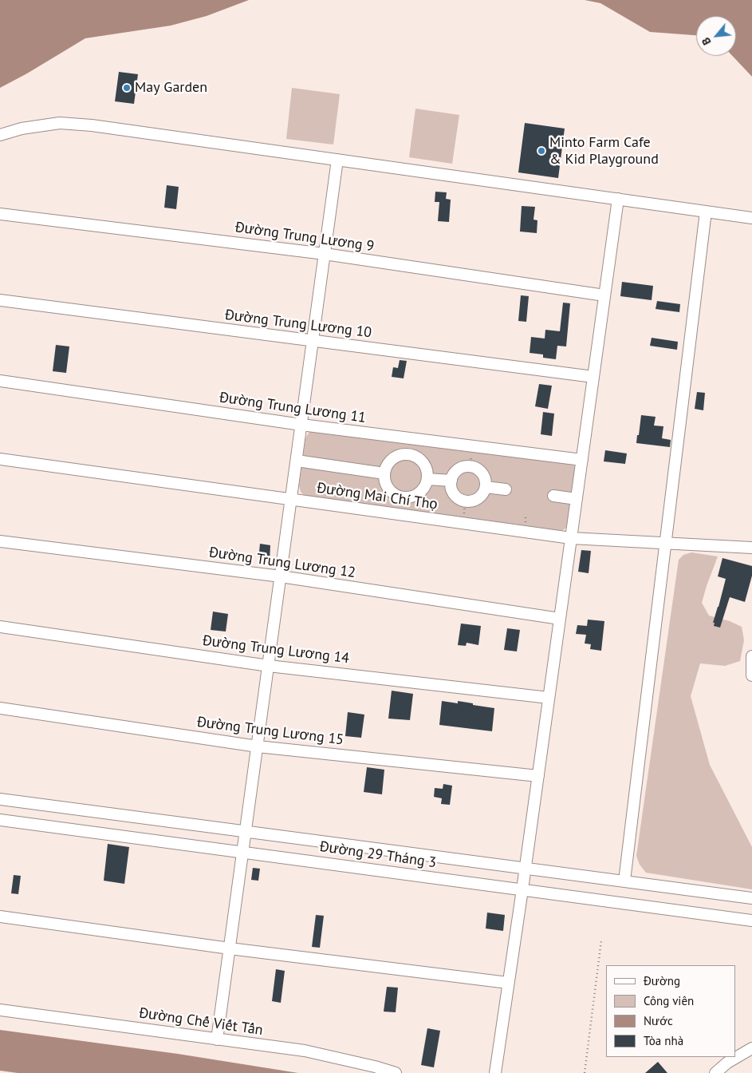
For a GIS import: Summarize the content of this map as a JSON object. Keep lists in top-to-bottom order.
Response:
{
  "streets": {
    "street": [
      "Đường Trung Lương 9",
      "Đường Trung Lương 10",
      "Đường Trung Lương 11",
      "Đường Mai Chí Thọ",
      "Đường Trung Lương 12",
      "Đường Trung Lương 14",
      "Đường Trung Lương 15",
      "Đường 29 Tháng 3",
      "Đường Chế Viết Tấn"
    ]
  },
  "places": ["May Garden", "Minto Farm Cafe & Kid Playground"],
  "legend": [
    "Đường",
    "Công viên",
    "Nước",
    "Tòa nhà"
  ],
  "north": "bottom left"
}
